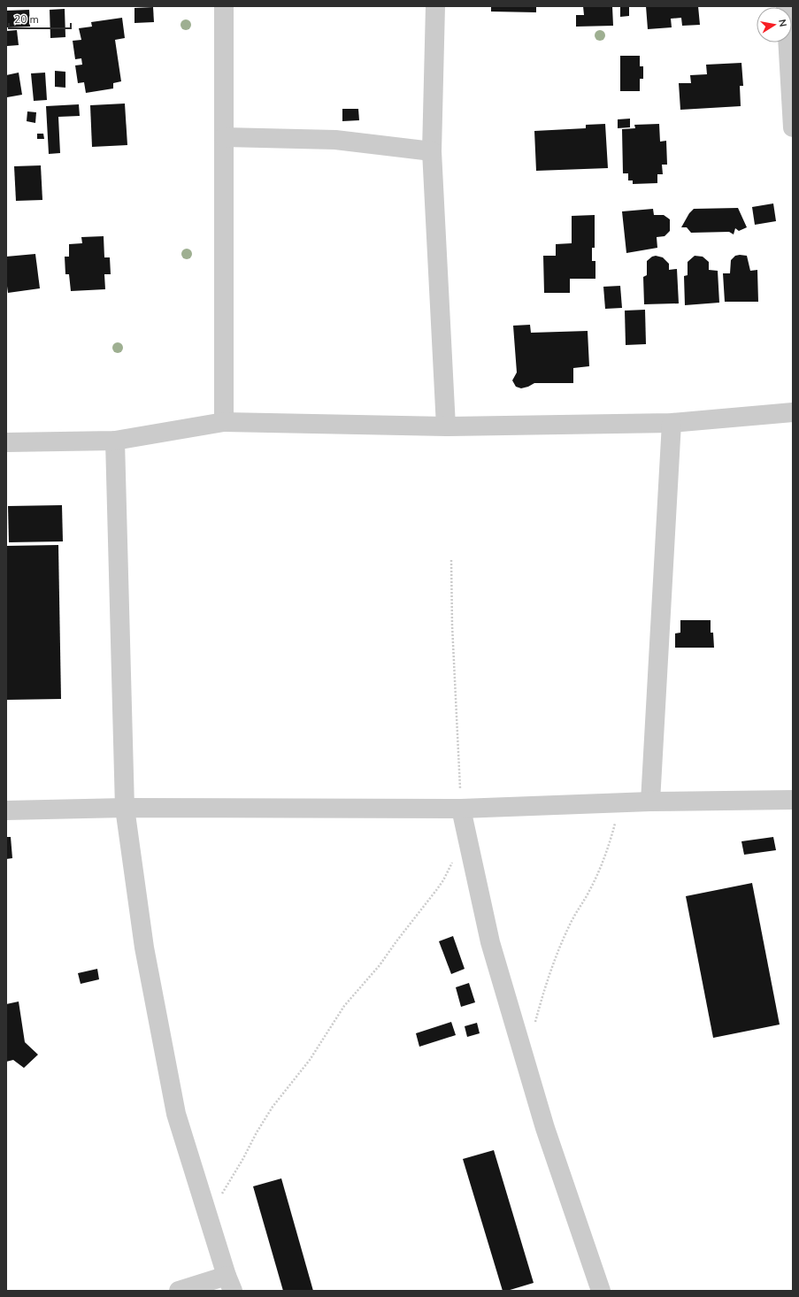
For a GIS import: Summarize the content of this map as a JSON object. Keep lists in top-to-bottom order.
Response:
{
  "scale_bar": "20 m",
  "north": "right"
}
